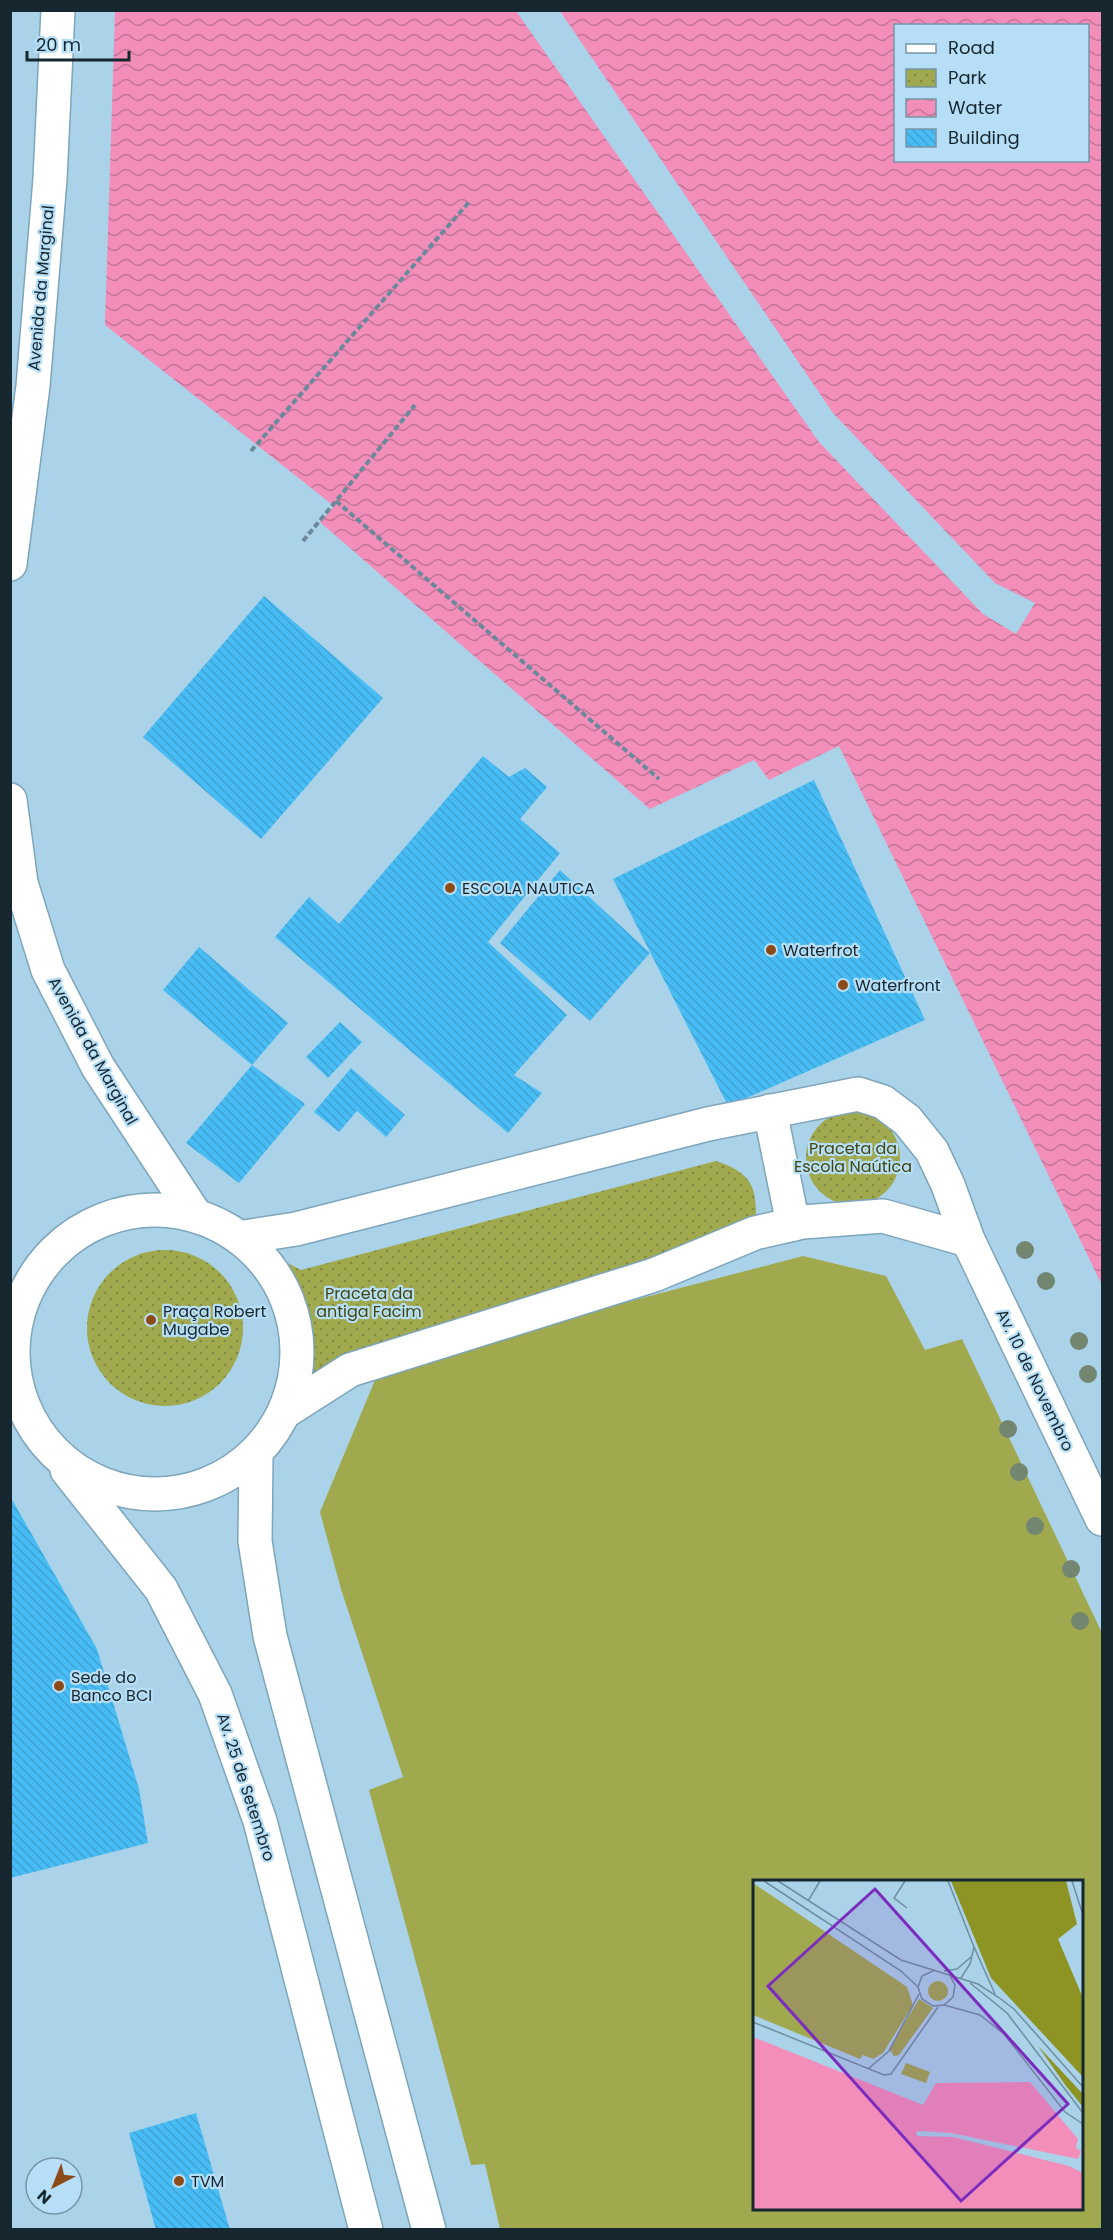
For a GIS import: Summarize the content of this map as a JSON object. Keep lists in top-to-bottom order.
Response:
{
  "streets": {
    "main road": ["Avenida da Marginal", "Av. 10 de Novembro", "Av. 25 de Setembro"]
  },
  "parks": ["Praceta da Escola Naútica", "Praceta da antiga Facim"],
  "places": [
    "ESCOLA NAUTICA",
    "Waterfrot",
    "Waterfront",
    "Praça Robert Mugabe",
    "Sede do Banco BCI",
    "TVM"
  ],
  "legend": [
    "Road",
    "Park",
    "Water",
    "Building"
  ],
  "scale_bar": "20 m",
  "north": "bottom left"
}
